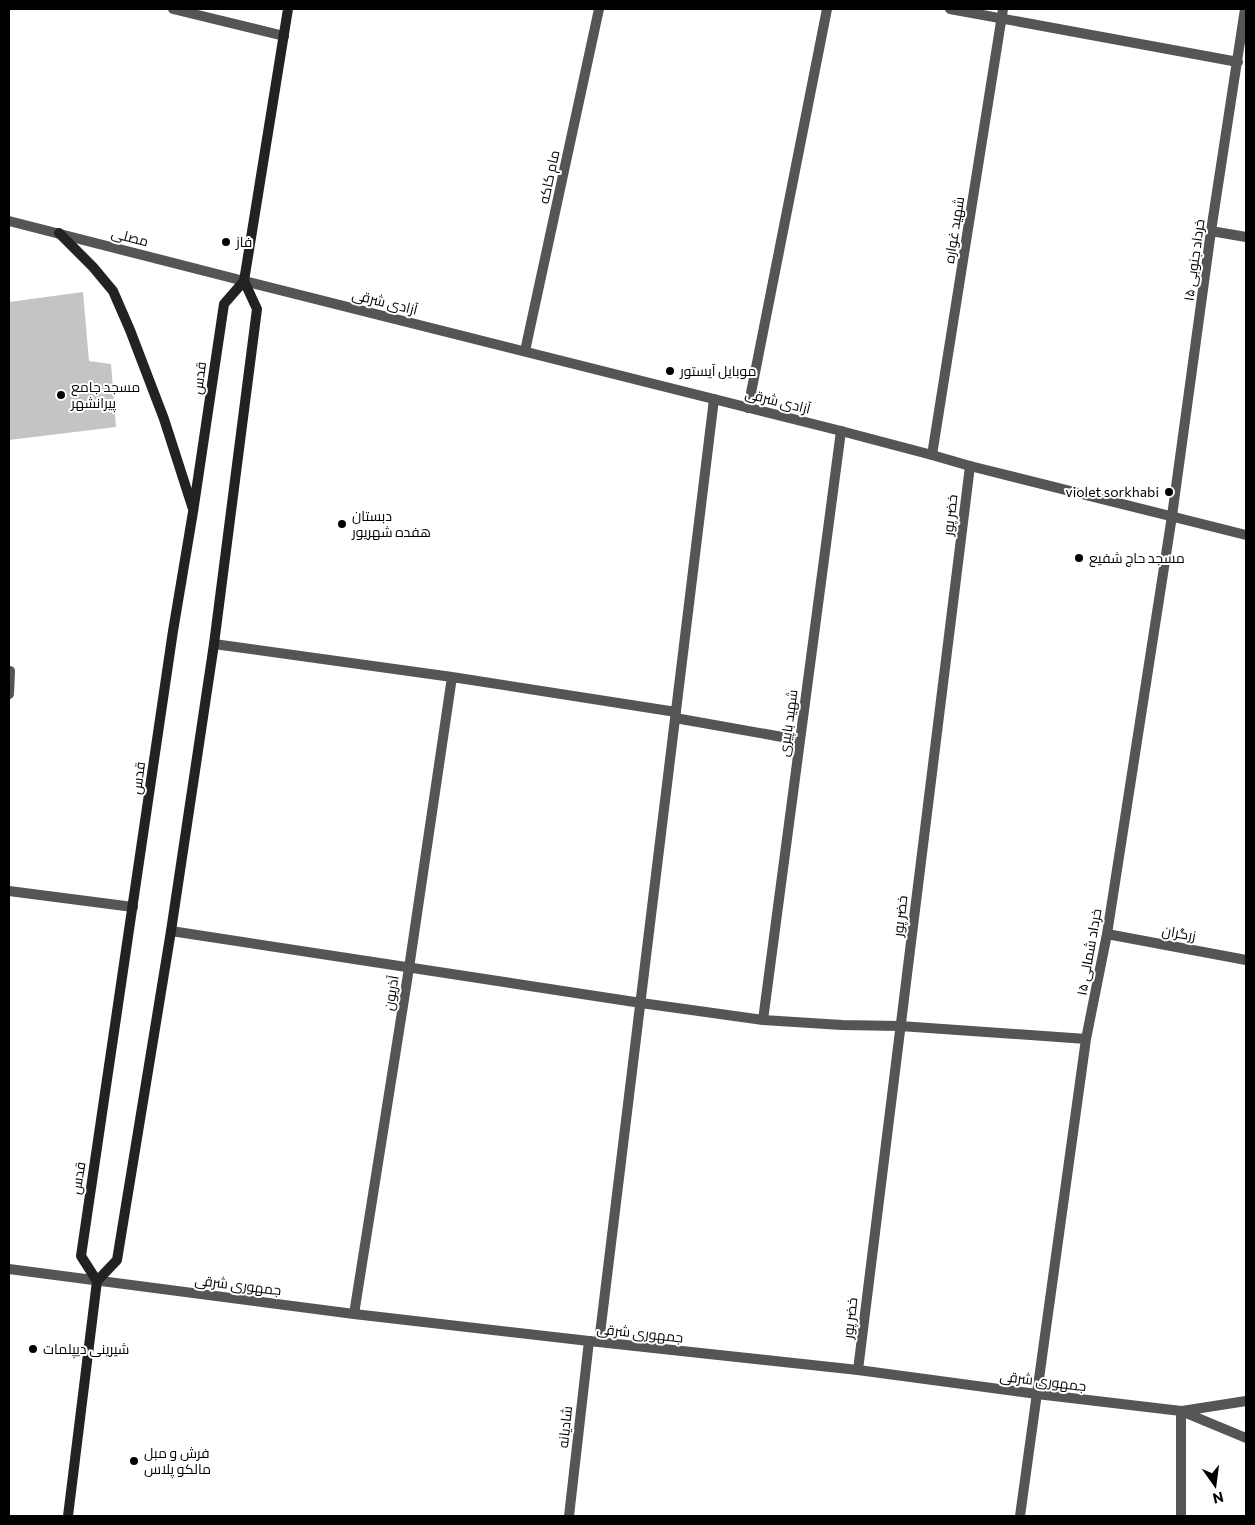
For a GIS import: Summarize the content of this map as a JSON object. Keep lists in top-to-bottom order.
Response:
{
  "streets": {
    "main road": ["قدس"],
    "street": [
      "مام کاکه",
      "شهید غواره",
      "مصلی",
      "۱۵ خرداد جنوبی",
      "آزادی شرقی",
      "خضر پور",
      "شهید باپیری",
      "زرگران",
      "۱۵ خرداد شمالی",
      "آذریون",
      "جمهوری شرقی",
      "شادیانه"
    ]
  },
  "crossings": [
    ["مام کاکه", "آزادی شرقی"],
    ["شهید غواره", "آزادی شرقی"],
    ["مصلی", "آزادی شرقی"],
    ["مصلی", "قدس"],
    ["۱۵ خرداد جنوبی", "آزادی شرقی"],
    ["۱۵ خرداد جنوبی", "۱۵ خرداد شمالی"],
    ["آزادی شرقی", "قدس"],
    ["آزادی شرقی", "خضر پور"],
    ["آزادی شرقی", "شهید باپیری"],
    ["آزادی شرقی", "۱۵ خرداد شمالی"],
    ["آزادی شرقی", "شادیانه"],
    ["قدس", "جمهوری شرقی"],
    ["خضر پور", "جمهوری شرقی"],
    ["زرگران", "۱۵ خرداد شمالی"],
    ["۱۵ خرداد شمالی", "جمهوری شرقی"],
    ["آذریون", "جمهوری شرقی"],
    ["جمهوری شرقی", "شادیانه"]
  ],
  "places": [
    "فاز",
    "موبایل آیستور",
    "مسجد جامع پیرانشهر",
    "violet sorkhabi",
    "دبستان هفده شهریور",
    "مسجد حاج شفیع",
    "شیرینی دیپلمات",
    "فرش و مبل مالکو پلاس"
  ],
  "north": "bottom"
}
